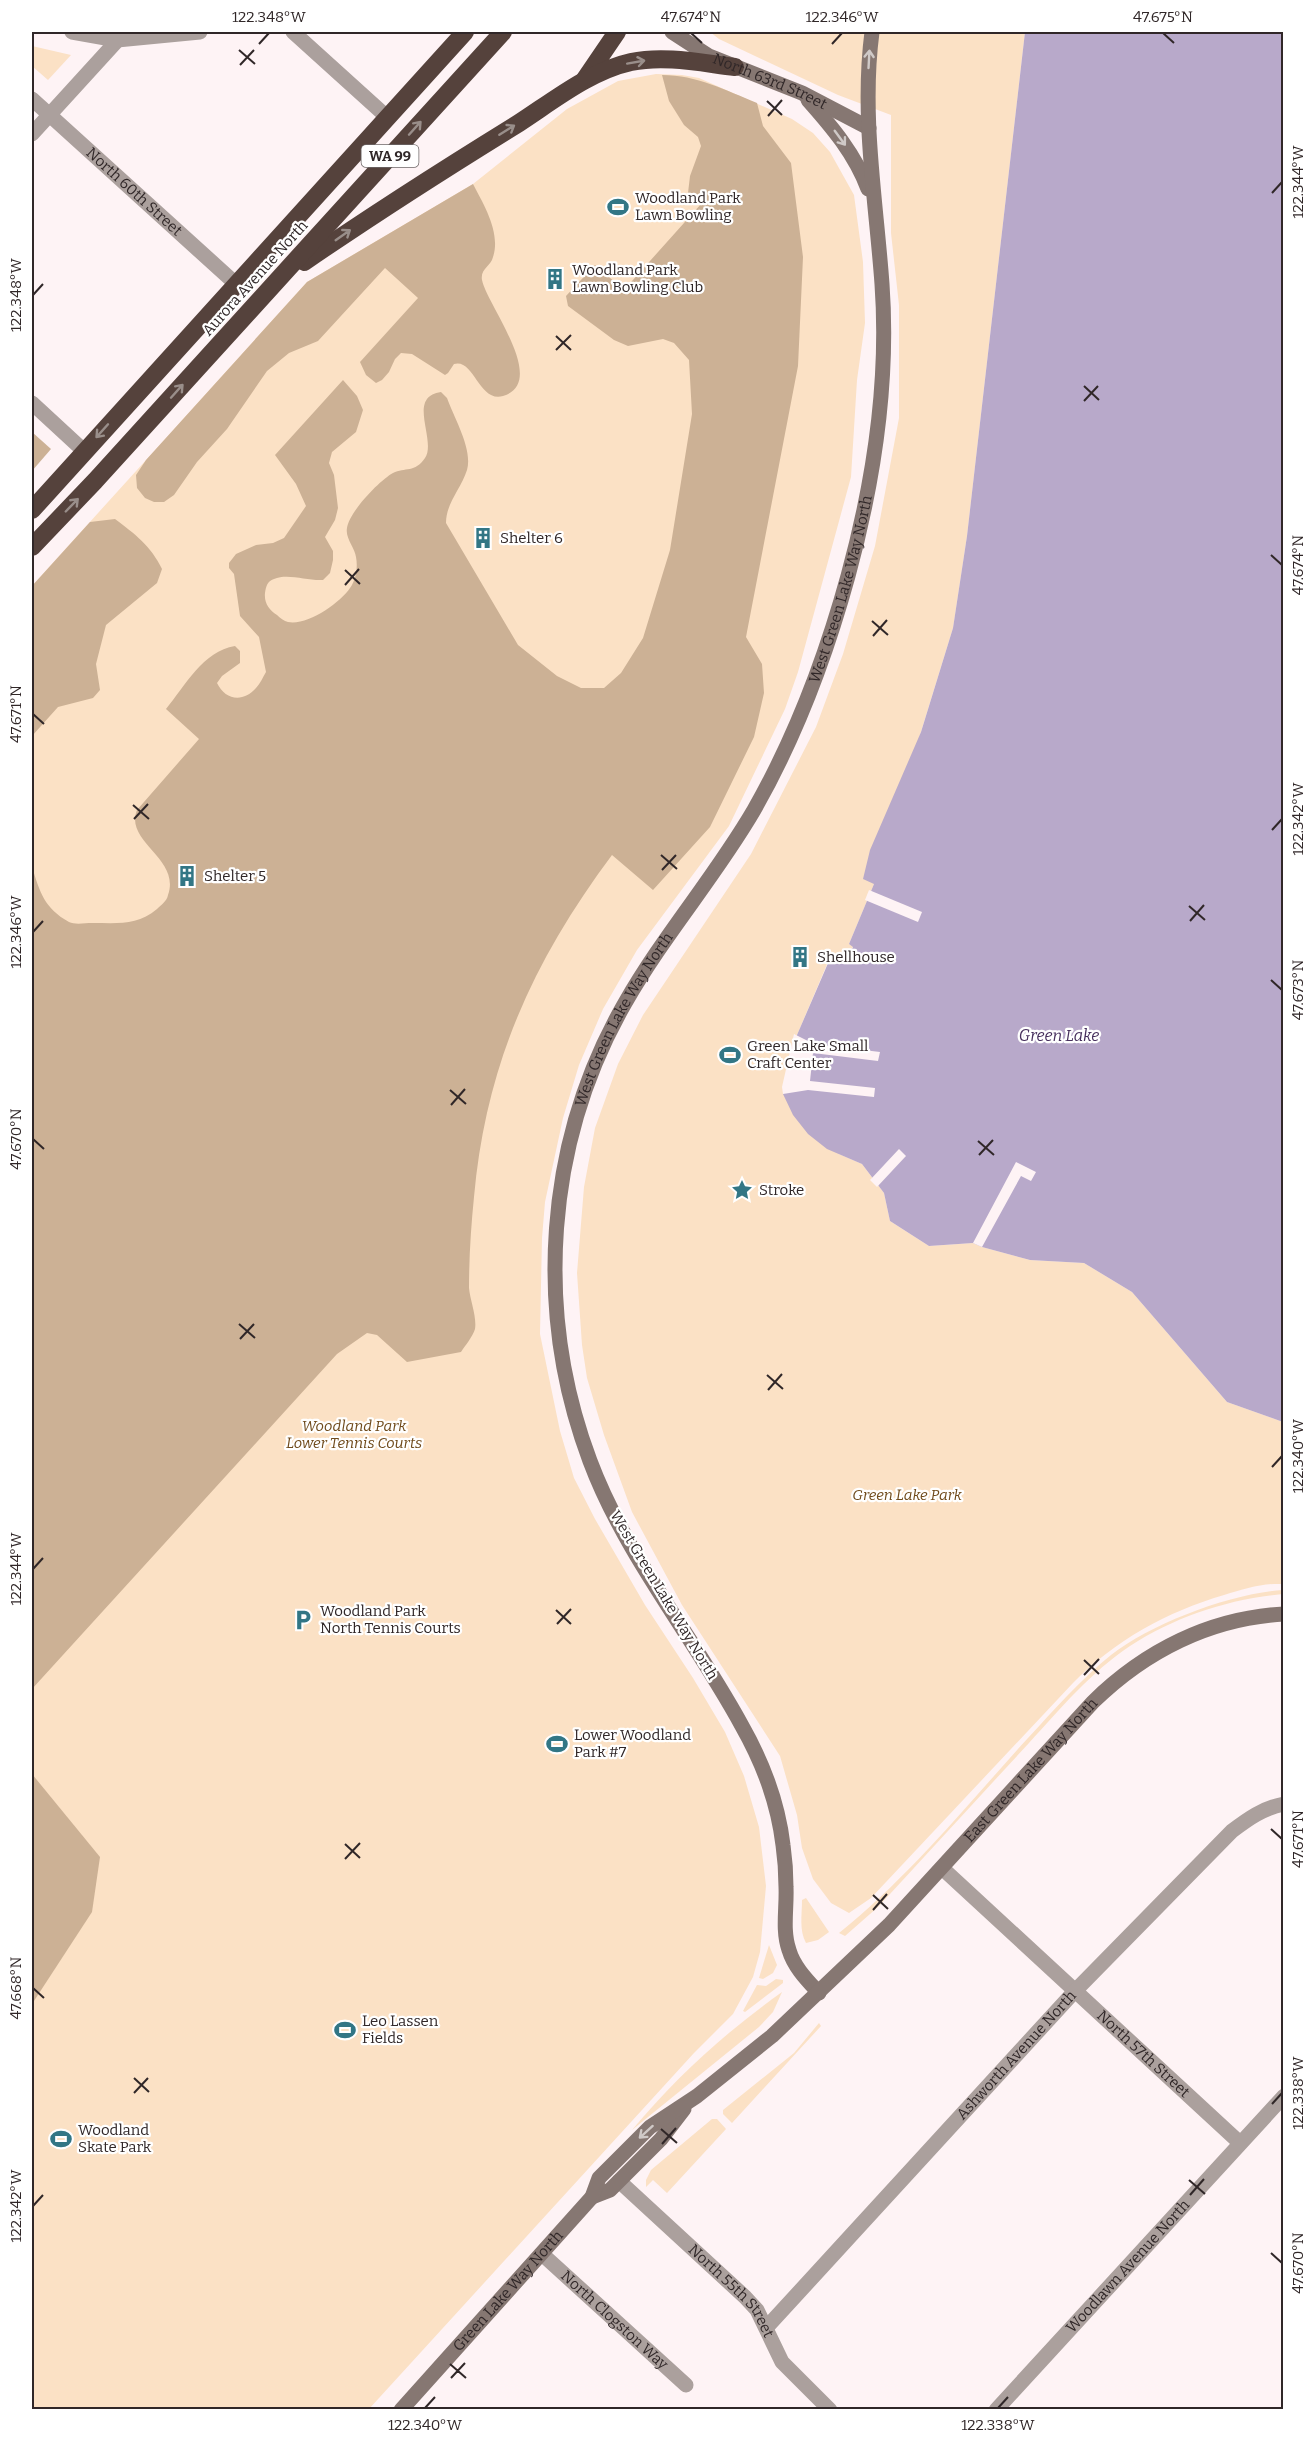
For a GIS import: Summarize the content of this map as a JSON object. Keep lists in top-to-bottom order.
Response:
{
  "streets": {
    "highway": ["WA 99", "Aurora Avenue North"],
    "street": [
      "North 63rd Street",
      "North 60th Street",
      "West Green Lake Way North",
      "East Green Lake Way North",
      "Ashworth Avenue North",
      "North 57th Street",
      "Woodlawn Avenue North",
      "Green Lake Way North",
      "North 55th Street",
      "North Clogston Way"
    ]
  },
  "crossings": [
    ["North 63rd Street", "West Green Lake Way North"],
    ["North 60th Street", "Aurora Avenue North"],
    ["West Green Lake Way North", "East Green Lake Way North"],
    ["West Green Lake Way North", "Green Lake Way North"],
    ["East Green Lake Way North", "North 57th Street"],
    ["East Green Lake Way North", "Green Lake Way North"],
    ["Ashworth Avenue North", "North 57th Street"],
    ["Ashworth Avenue North", "North 55th Street"],
    ["North 57th Street", "Woodlawn Avenue North"],
    ["Green Lake Way North", "North 55th Street"],
    ["Green Lake Way North", "North Clogston Way"]
  ],
  "water": ["Green Lake"],
  "parks": ["Woodland Park Lower Tennis Courts", "Green Lake Park"],
  "places": {
    "sports": [
      "Woodland Park Lawn Bowling",
      "Green Lake Small Craft Center",
      "Lower Woodland Park #7",
      "Leo Lassen Fields",
      "Woodland Skate Park"
    ],
    "building": [
      "Woodland Park Lawn Bowling Club",
      "Shelter 6",
      "Shelter 5",
      "Shellhouse"
    ],
    "place": ["Stroke"],
    "parking": ["Woodland Park North Tennis Courts"]
  },
  "coordinates": [
    "122.348°W",
    "47.674°N",
    "122.346°W",
    "47.675°N",
    "122.344°W",
    "47.671°N",
    "122.342°W",
    "47.673°N",
    "47.670°N",
    "122.340°W",
    "47.668°N",
    "122.338°W"
  ]
}
